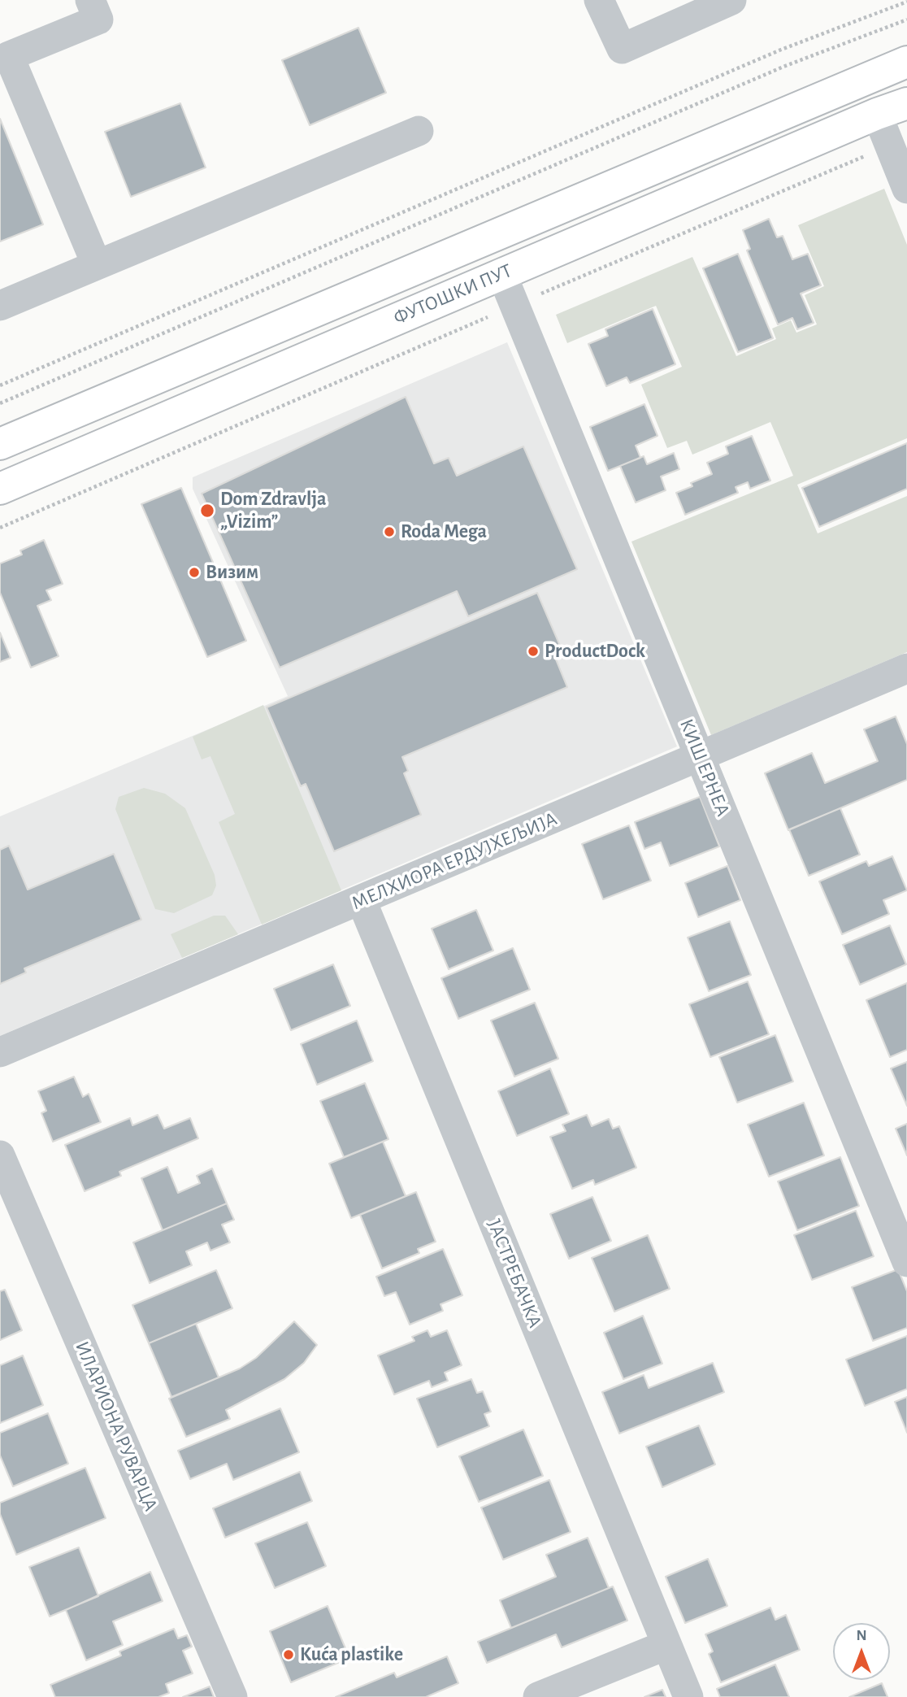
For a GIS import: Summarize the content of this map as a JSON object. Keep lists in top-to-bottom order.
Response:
{
  "streets": {
    "main road": ["ФУТОШКИ ПУТ"],
    "street": [
      "КИШ ЕРНЕА",
      "МЕЛХИОРА ЕРДУЈХЕЉИЈА",
      "ЈАСТРЕБАЧКА",
      "ИЛАРИОНА РУВАРЦА"
    ]
  },
  "crossings": [
    ["ФУТОШКИ ПУТ", "КИШ ЕРНЕА"],
    ["КИШ ЕРНЕА", "МЕЛХИОРА ЕРДУЈХЕЉИЈА"],
    ["МЕЛХИОРА ЕРДУЈХЕЉИЈА", "ЈАСТРЕБАЧКА"]
  ],
  "places": [
    "Dom Zdravlja „Vizim”",
    "Roda Mega",
    "Визим",
    "ProductDock",
    "Kuća plastike"
  ],
  "north": "top"
}
